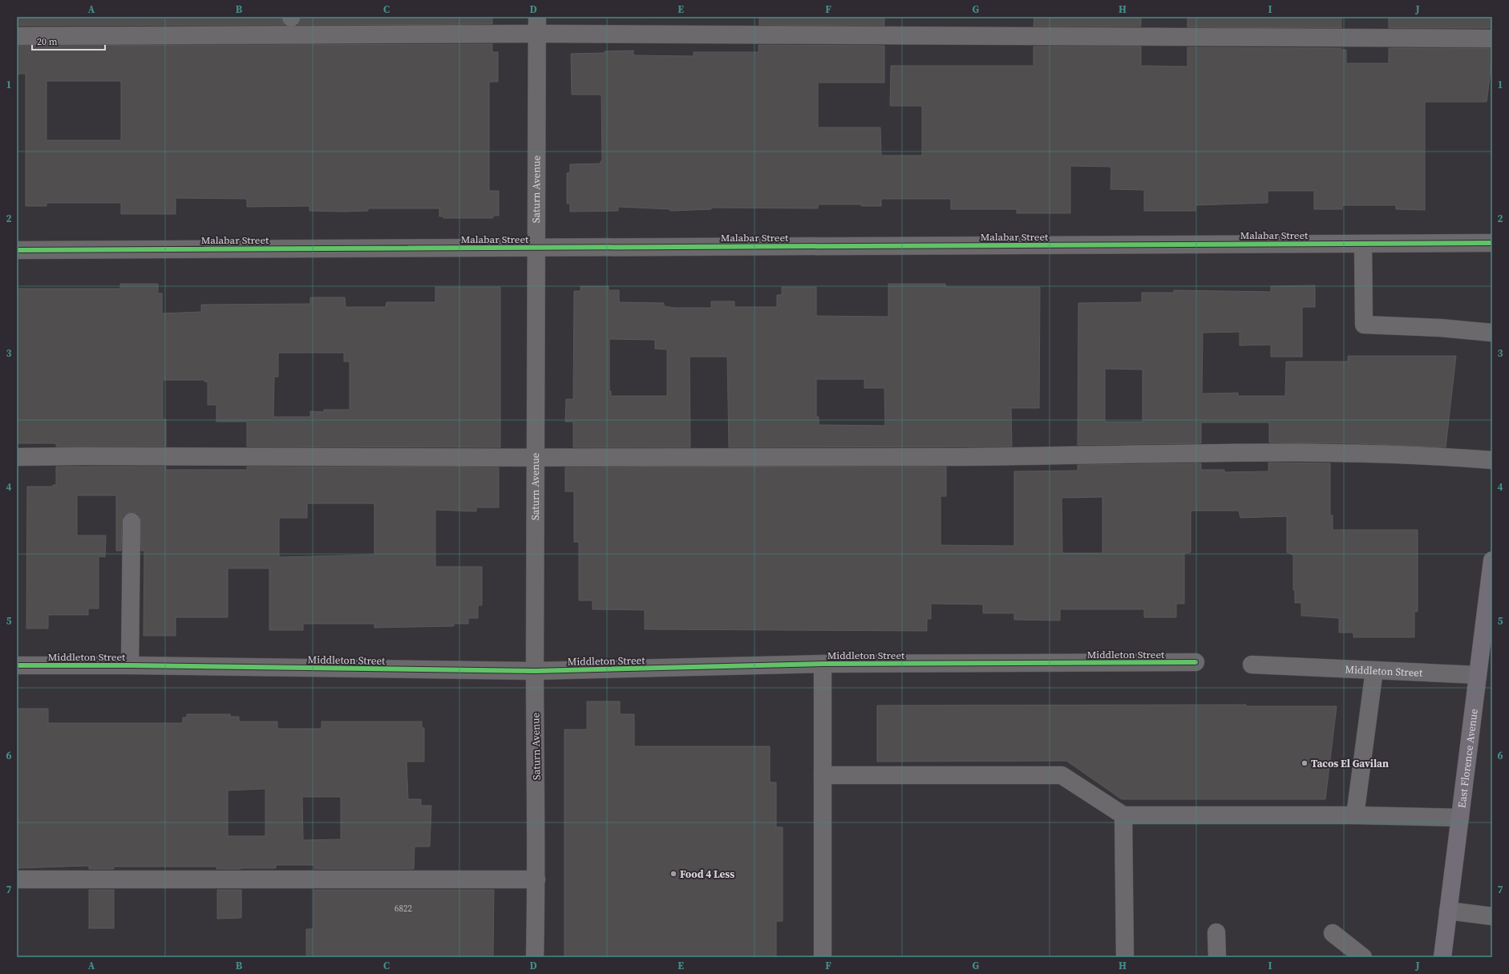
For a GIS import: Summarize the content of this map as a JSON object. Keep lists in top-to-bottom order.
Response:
{
  "streets": {
    "main road": ["East Florence Avenue"],
    "street": ["Saturn Avenue", "Malabar Street", "Middleton Street"]
  },
  "crossings": [
    ["Saturn Avenue", "Malabar Street"],
    ["Saturn Avenue", "Middleton Street"],
    ["Middleton Street", "East Florence Avenue"]
  ],
  "places": ["Tacos El Gavilan", "Food 4 Less"],
  "house_numbers": ["6822"],
  "scale_bar": "20 m",
  "grid": {
    "columns": [
      "A",
      "B",
      "C",
      "D",
      "E",
      "F",
      "G",
      "H",
      "I",
      "J"
    ],
    "rows": [
      "1",
      "2",
      "3",
      "4",
      "5",
      "6",
      "7"
    ]
  }
}
